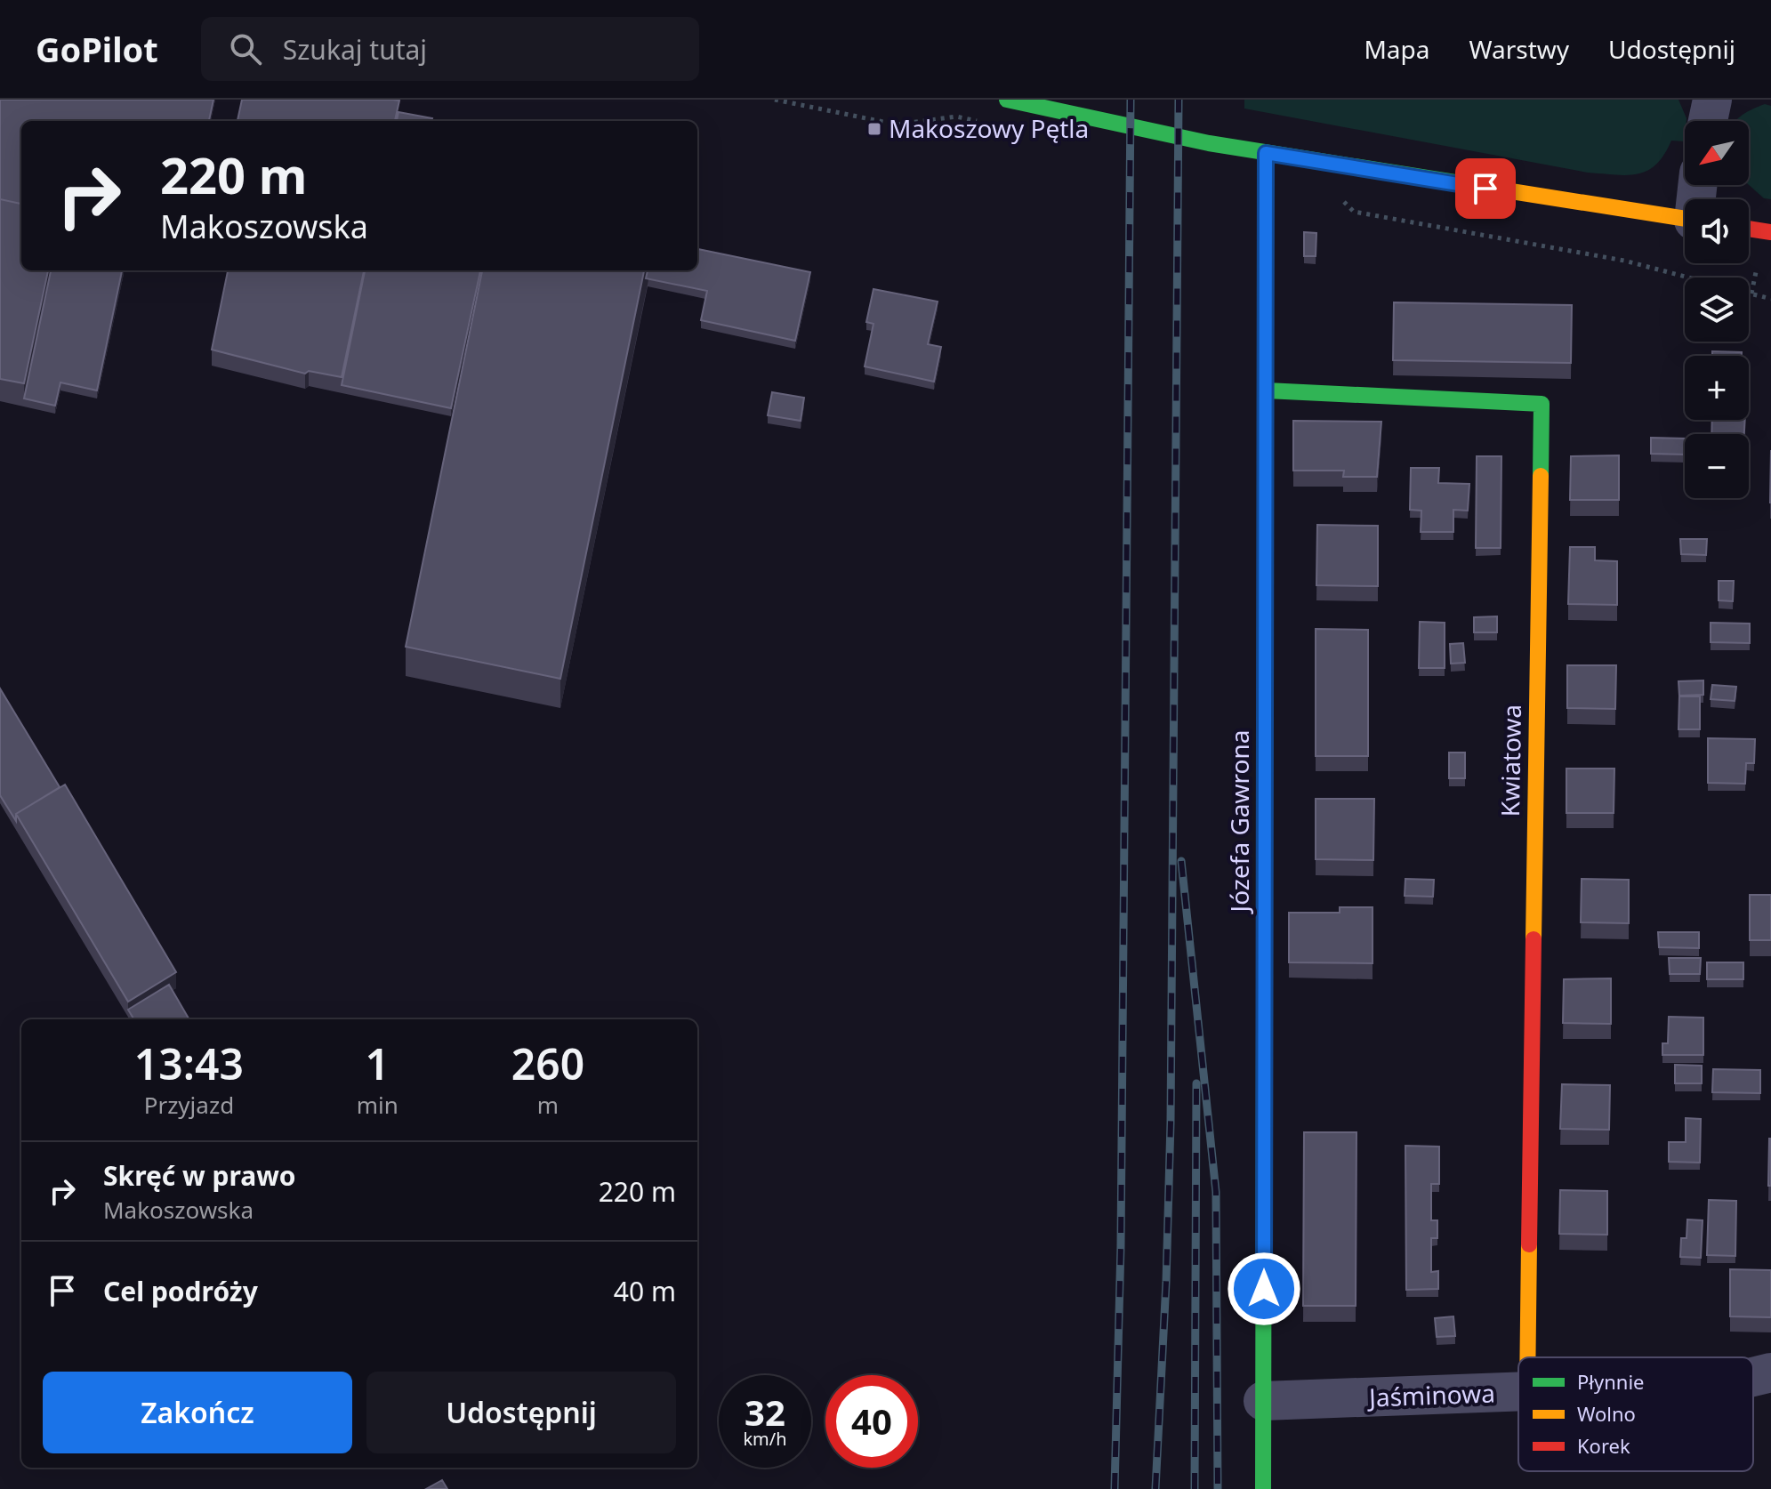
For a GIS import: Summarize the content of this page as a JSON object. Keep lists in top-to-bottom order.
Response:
{
  "streets": {
    "street": ["Kwiatowa", "Józefa Gawrona", "Jaśminowa"]
  },
  "crossings": [
    ["Kwiatowa", "Józefa Gawrona"],
    ["Józefa Gawrona", "Jaśminowa"]
  ],
  "places": {
    "transit": ["Makoszowy Pętla"]
  },
  "legend": ["Płynnie", "Wolno", "Korek"],
  "north": "bottom left",
  "page": {
    "header": "GoPilot",
    "search": "Szukaj tutaj",
    "nav": ["Mapa", "Warstwy", "Udostępnij"],
    "map_buttons": ["+", "−"],
    "turn": ["220 m", "Makoszowska"],
    "eta": [
      "13:43",
      "Przyjazd",
      "1",
      "min",
      "260",
      "m"
    ],
    "list": [
      {
        "name": "Skręć w prawo",
        "note": "Makoszowska",
        "value": "220 m"
      },
      {
        "name": "Cel podróży",
        "value": "40 m"
      }
    ],
    "buttons": ["Zakończ", "Udostępnij"],
    "speed": "32 km/h",
    "limit": "40"
  }
}
